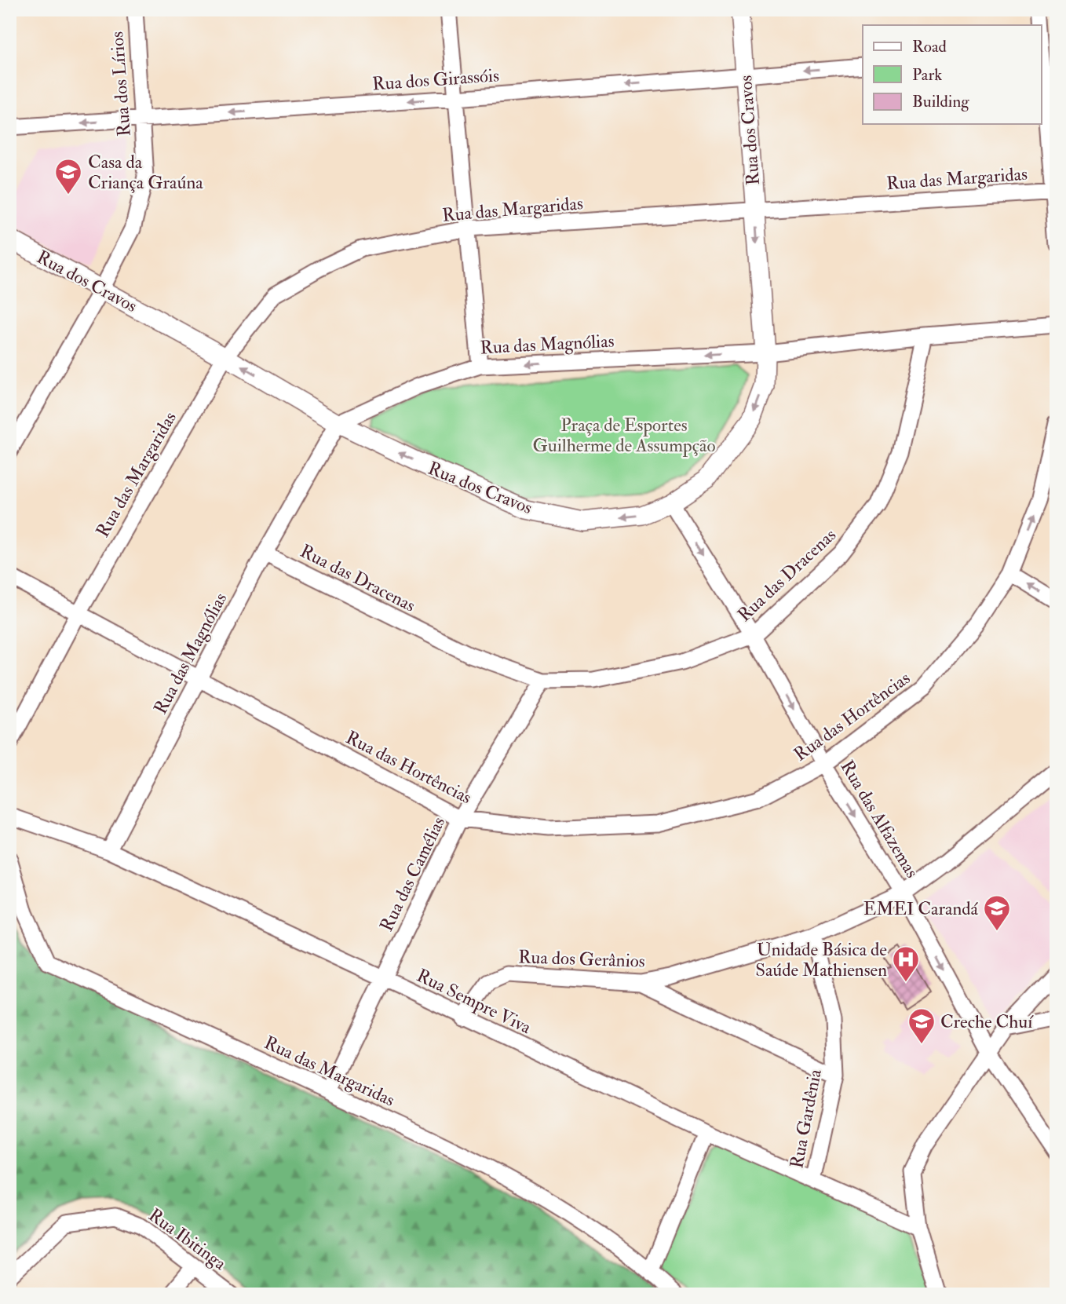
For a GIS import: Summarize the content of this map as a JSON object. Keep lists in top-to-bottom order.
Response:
{
  "streets": {
    "street": [
      "Rua dos Girassóis",
      "Rua dos Lírios",
      "Rua dos Cravos",
      "Rua das Margaridas",
      "Rua das Magnólias",
      "Rua das Dracenas",
      "Rua das Hortências",
      "Rua das Alfazemas",
      "Rua das Camélias",
      "Rua dos Gerânios",
      "Rua Sempre Viva",
      "Rua Gardênia",
      "Rua Ibitinga"
    ]
  },
  "crossings": [
    ["Rua dos Girassóis", "Rua dos Lírios"],
    ["Rua dos Girassóis", "Rua dos Cravos"],
    ["Rua dos Lírios", "Rua dos Cravos"],
    ["Rua dos Cravos", "Rua das Margaridas"],
    ["Rua dos Cravos", "Rua das Magnólias"],
    ["Rua dos Cravos", "Rua das Alfazemas"],
    ["Rua das Margaridas", "Rua das Hortências"],
    ["Rua das Margaridas", "Rua das Camélias"],
    ["Rua das Magnólias", "Rua das Dracenas"],
    ["Rua das Magnólias", "Rua das Hortências"],
    ["Rua das Magnólias", "Rua Sempre Viva"],
    ["Rua das Dracenas", "Rua das Alfazemas"],
    ["Rua das Dracenas", "Rua das Camélias"],
    ["Rua das Hortências", "Rua das Alfazemas"],
    ["Rua das Hortências", "Rua das Camélias"],
    ["Rua das Alfazemas", "Rua dos Gerânios"],
    ["Rua das Camélias", "Rua Sempre Viva"],
    ["Rua dos Gerânios", "Rua Sempre Viva"],
    ["Rua dos Gerânios", "Rua Gardênia"],
    ["Rua Sempre Viva", "Rua Gardênia"]
  ],
  "one_way": ["Rua dos Girassóis", "Rua das Alfazemas"],
  "parks": ["Praça de Esportes Guilherme de Assumpção"],
  "places": {
    "school or university": ["Casa da Criança Graúna", "EMEI Carandá", "Creche Chuí"],
    "hospital": ["Unidade Básica de Saúde Mathiensen"]
  },
  "legend": ["Road", "Park", "Building"]
}
